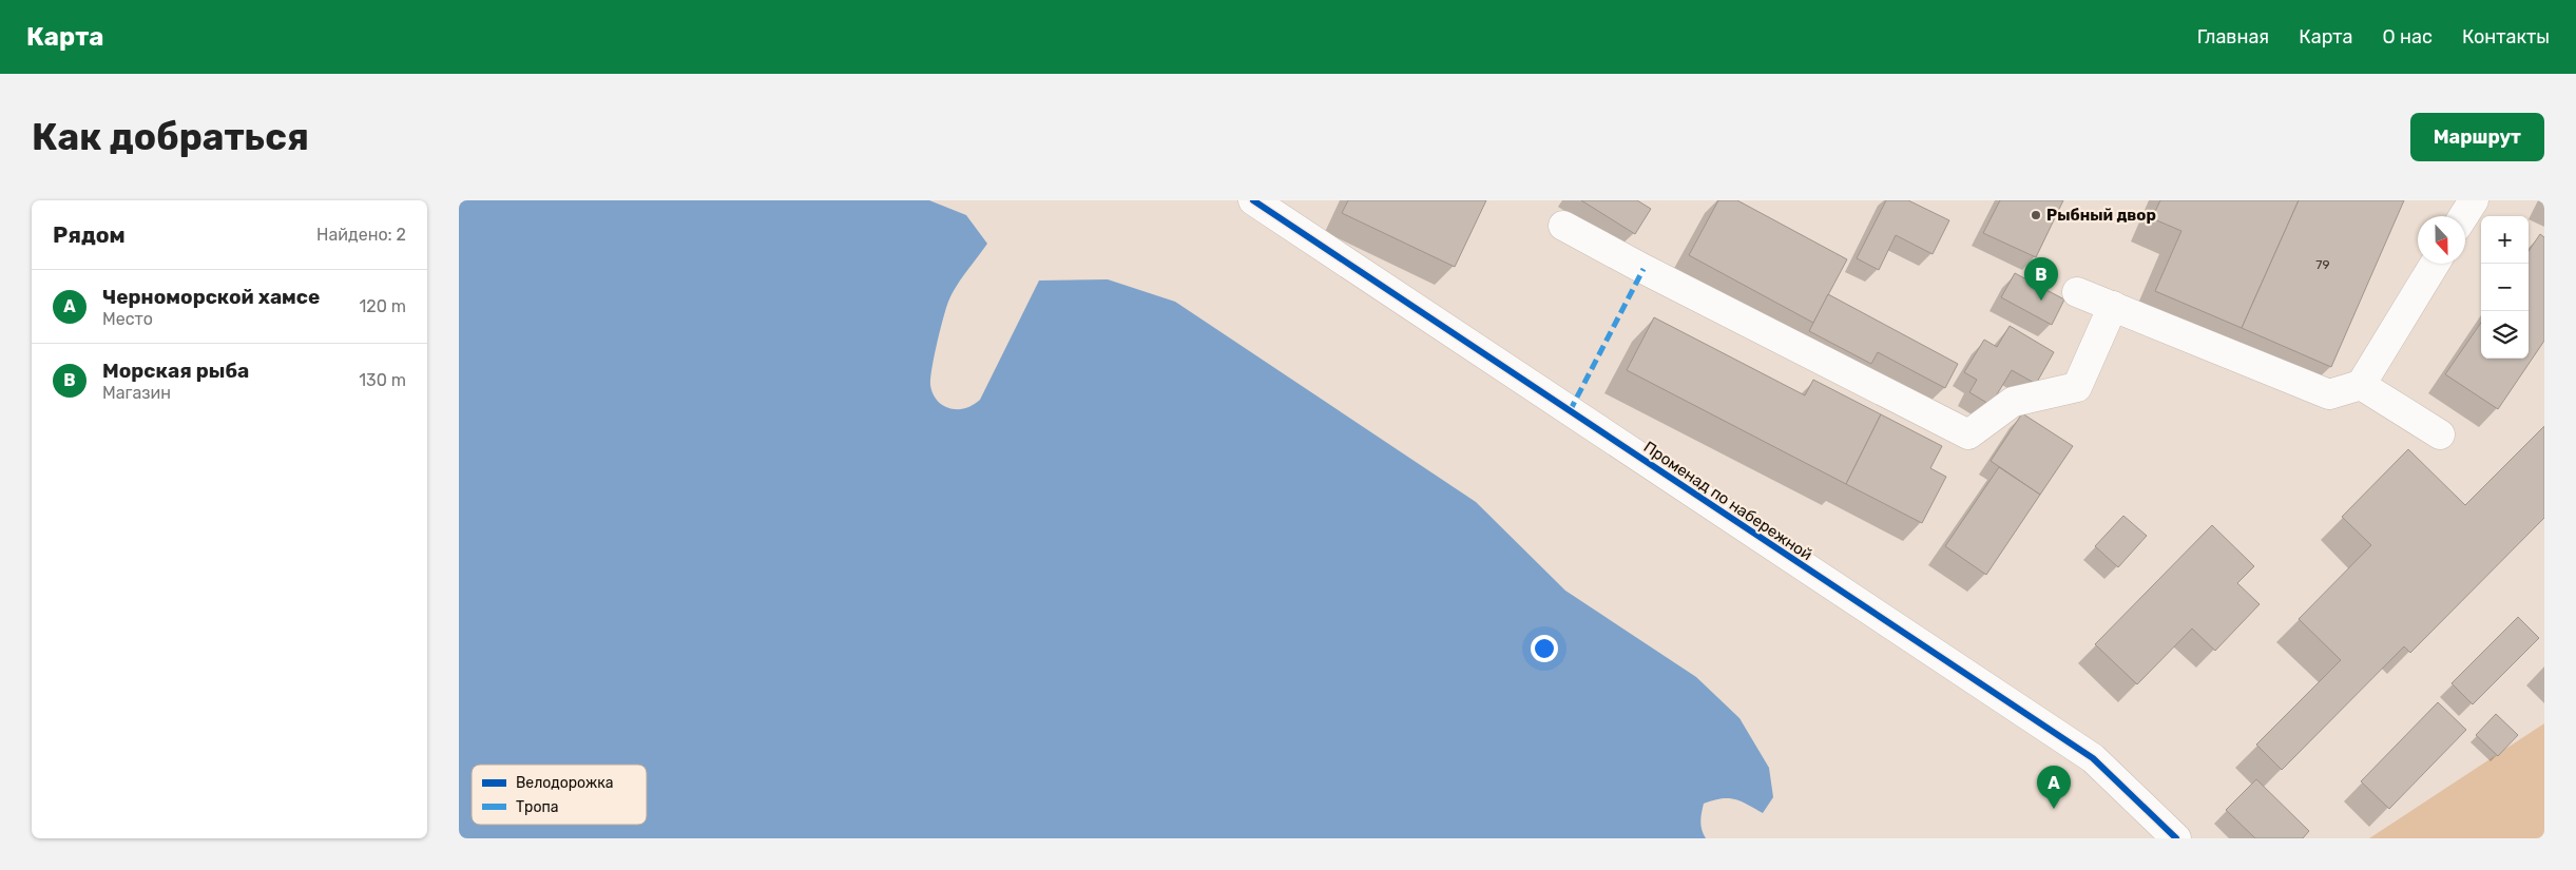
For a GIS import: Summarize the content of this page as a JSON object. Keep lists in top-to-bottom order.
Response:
{
  "streets": {
    "street": ["Променад по набережной"]
  },
  "places": ["Рыбный двор"],
  "house_numbers": ["79"],
  "legend": ["Велодорожка", "Тропа"],
  "north": "bottom",
  "page": {
    "header": "Карта",
    "nav": [
      "Главная",
      "Карта",
      "О нас",
      "Контакты"
    ],
    "buttons": "Маршрут",
    "title": "Как добраться",
    "heading": ["Рядом", "Найдено: 2"],
    "map_buttons": ["+", "−"],
    "pins": ["B", "A"],
    "list": [
      {
        "mark": "A",
        "name": "Черноморской хамсе",
        "note": "Место",
        "value": "120 m"
      },
      {
        "mark": "B",
        "name": "Морская рыба",
        "note": "Магазин",
        "value": "130 m"
      }
    ]
  }
}
